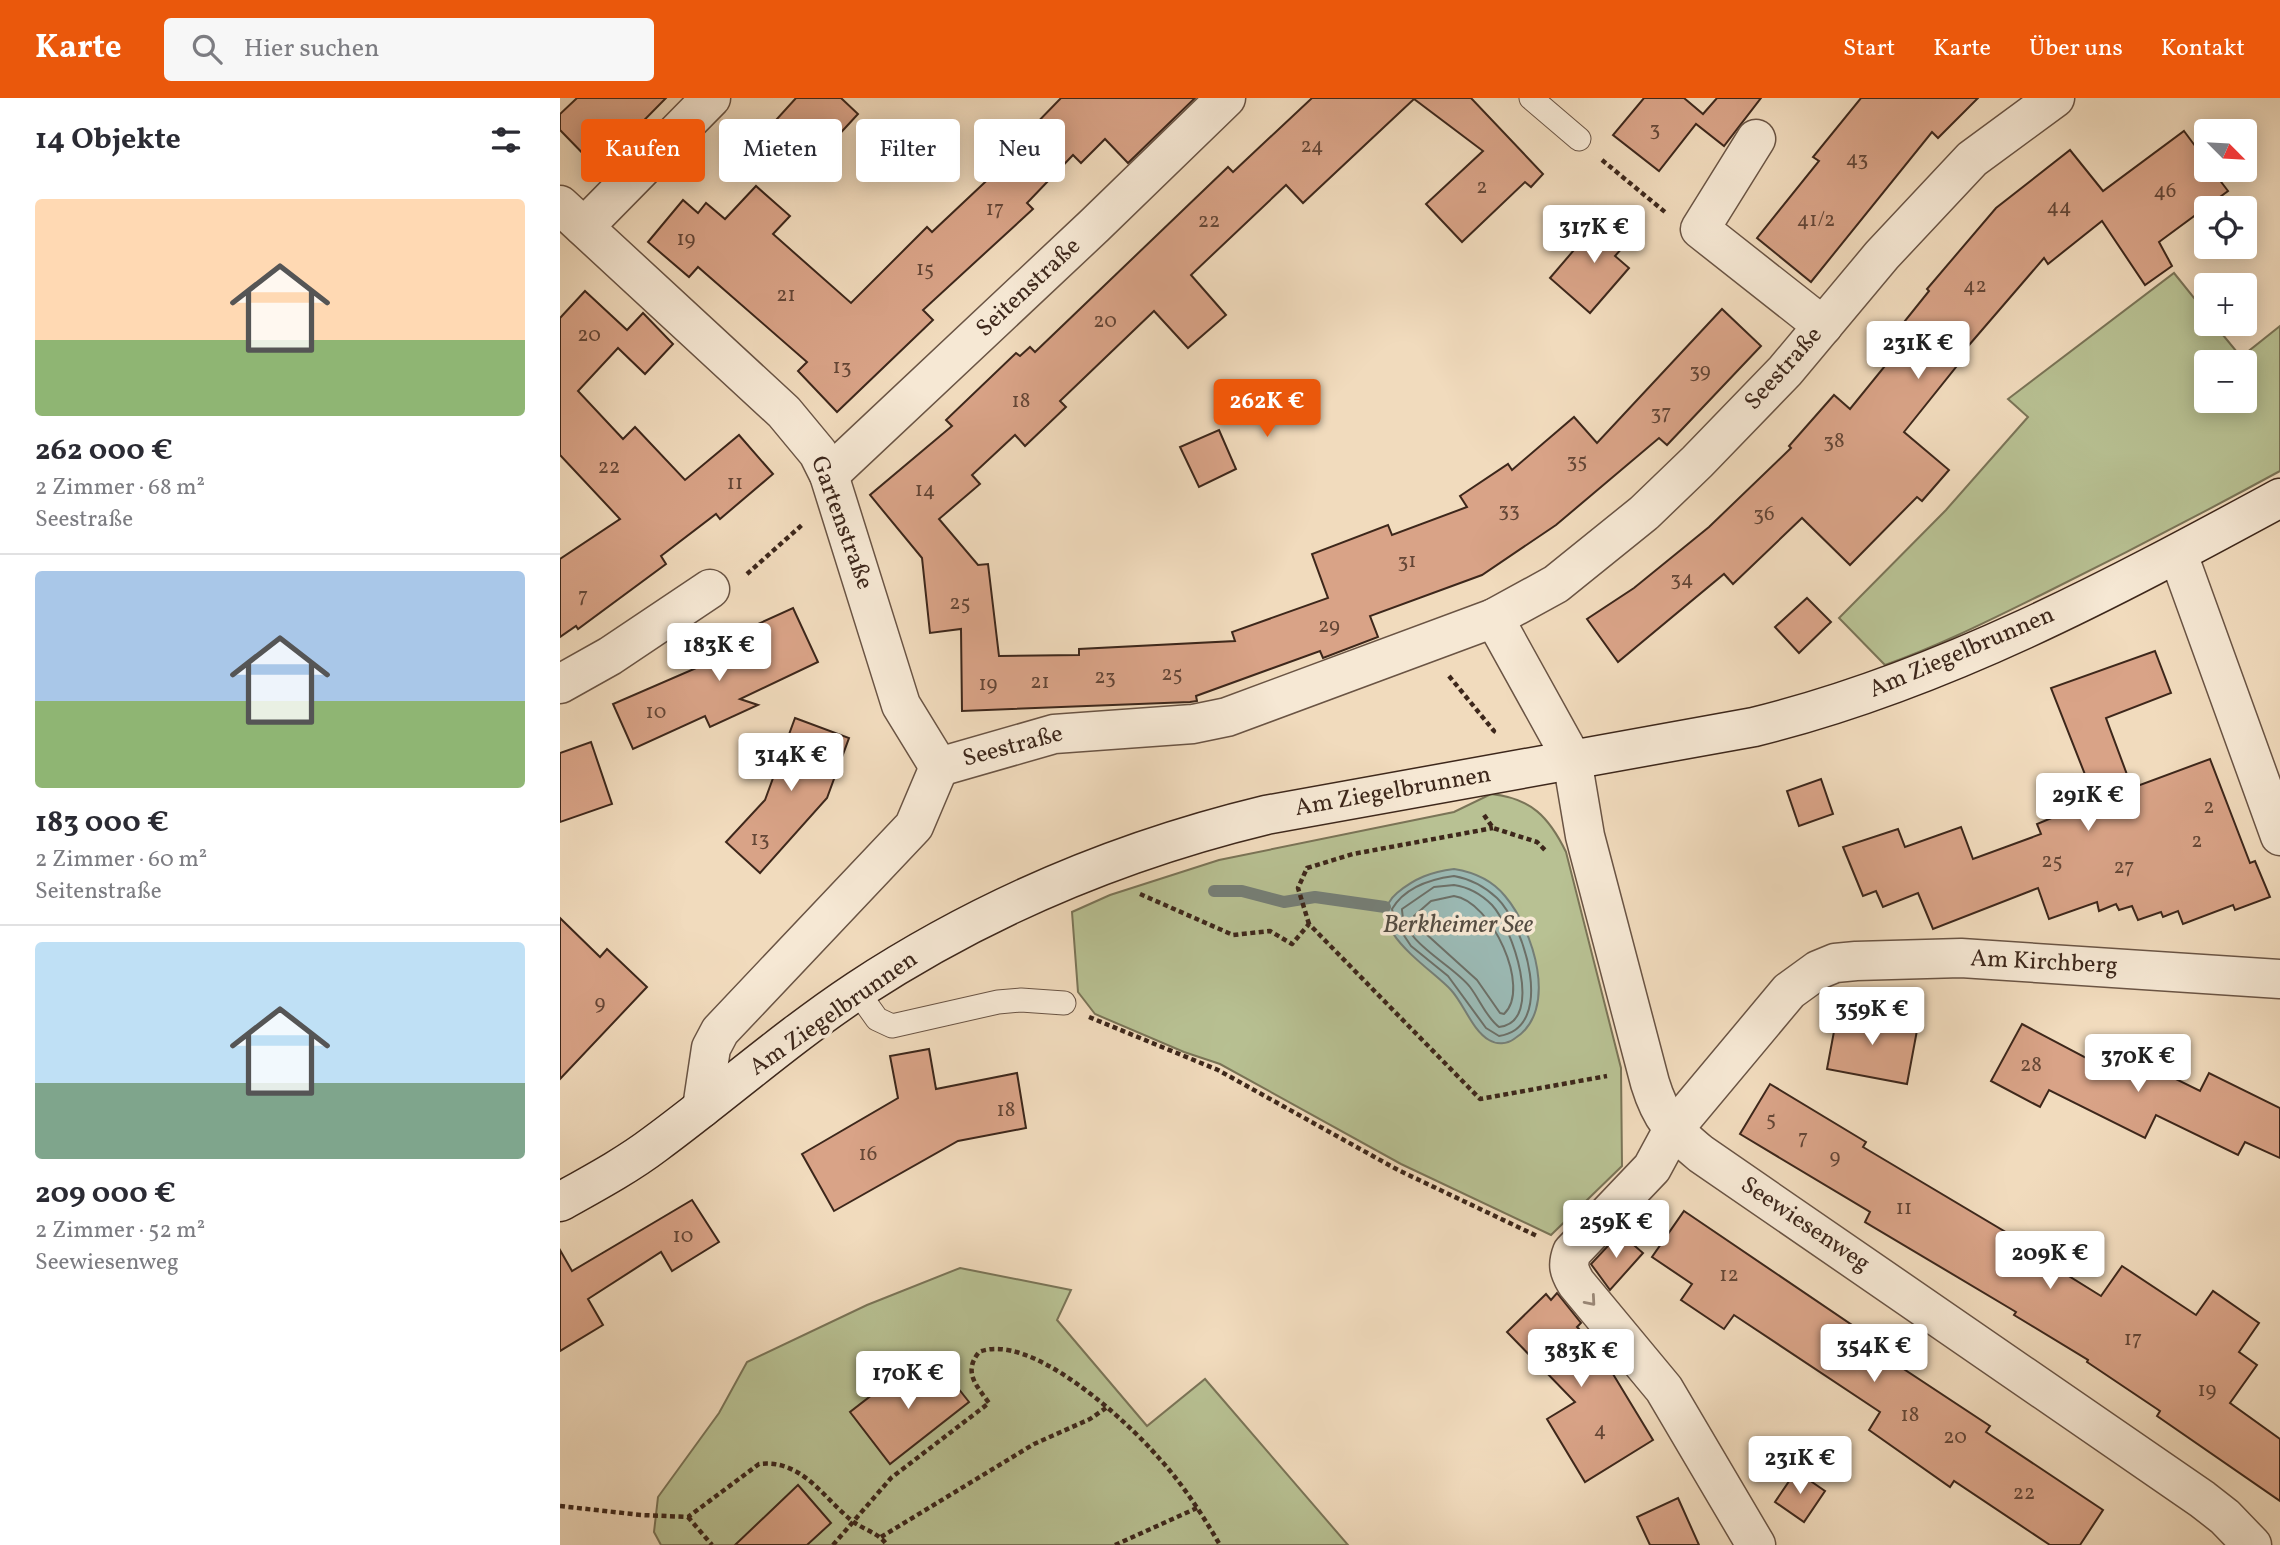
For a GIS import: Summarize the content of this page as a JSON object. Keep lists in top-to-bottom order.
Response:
{
  "streets": {
    "street": [
      "Seitenstraße",
      "Seestraße",
      "Gartenstraße",
      "Am Ziegelbrunnen",
      "Am Kirchberg",
      "Seewiesenweg"
    ]
  },
  "crossings": [
    ["Seitenstraße", "Gartenstraße"],
    ["Seestraße", "Gartenstraße"],
    ["Seestraße", "Am Ziegelbrunnen"],
    ["Am Ziegelbrunnen", "Seewiesenweg"],
    ["Am Kirchberg", "Seewiesenweg"]
  ],
  "water": ["Berkheimer See"],
  "house_numbers": [
    "3",
    "24",
    "43",
    "2",
    "46",
    "44",
    "17",
    "41/2",
    "22",
    "19",
    "15",
    "42",
    "21",
    "20",
    "20",
    "13",
    "39",
    "18",
    "37",
    "38",
    "35",
    "22",
    "11",
    "14",
    "33",
    "36",
    "31",
    "34",
    "7",
    "25",
    "29",
    "25",
    "23",
    "21",
    "19",
    "10",
    "2",
    "13",
    "2",
    "25",
    "27",
    "9",
    "28",
    "18",
    "5",
    "7",
    "16",
    "9",
    "11",
    "10",
    "12",
    "17",
    "19",
    "18",
    "4",
    "20",
    "22"
  ],
  "north": "bottom right",
  "page": {
    "header": "Karte",
    "search": "Hier suchen",
    "nav": [
      "Start",
      "Karte",
      "Über uns",
      "Kontakt"
    ],
    "heading": "14 Objekte",
    "map_buttons": ["+", "−"],
    "chip": [
      "Kaufen",
      "Mieten",
      "Filter",
      "Neu"
    ],
    "list": [
      {
        "name": "262 000 €",
        "note": "2 Zimmer · 68 m² · Seestraße"
      },
      {
        "name": "183 000 €",
        "note": "2 Zimmer · 60 m² · Seitenstraße"
      },
      {
        "name": "209 000 €",
        "note": "2 Zimmer · 52 m² · Seewiesenweg"
      }
    ],
    "price": [
      "317K €",
      "231K €",
      "262K €",
      "183K €",
      "314K €",
      "291K €",
      "359K €",
      "370K €",
      "259K €",
      "209K €",
      "354K €",
      "383K €",
      "170K €",
      "231K €"
    ]
  }
}
